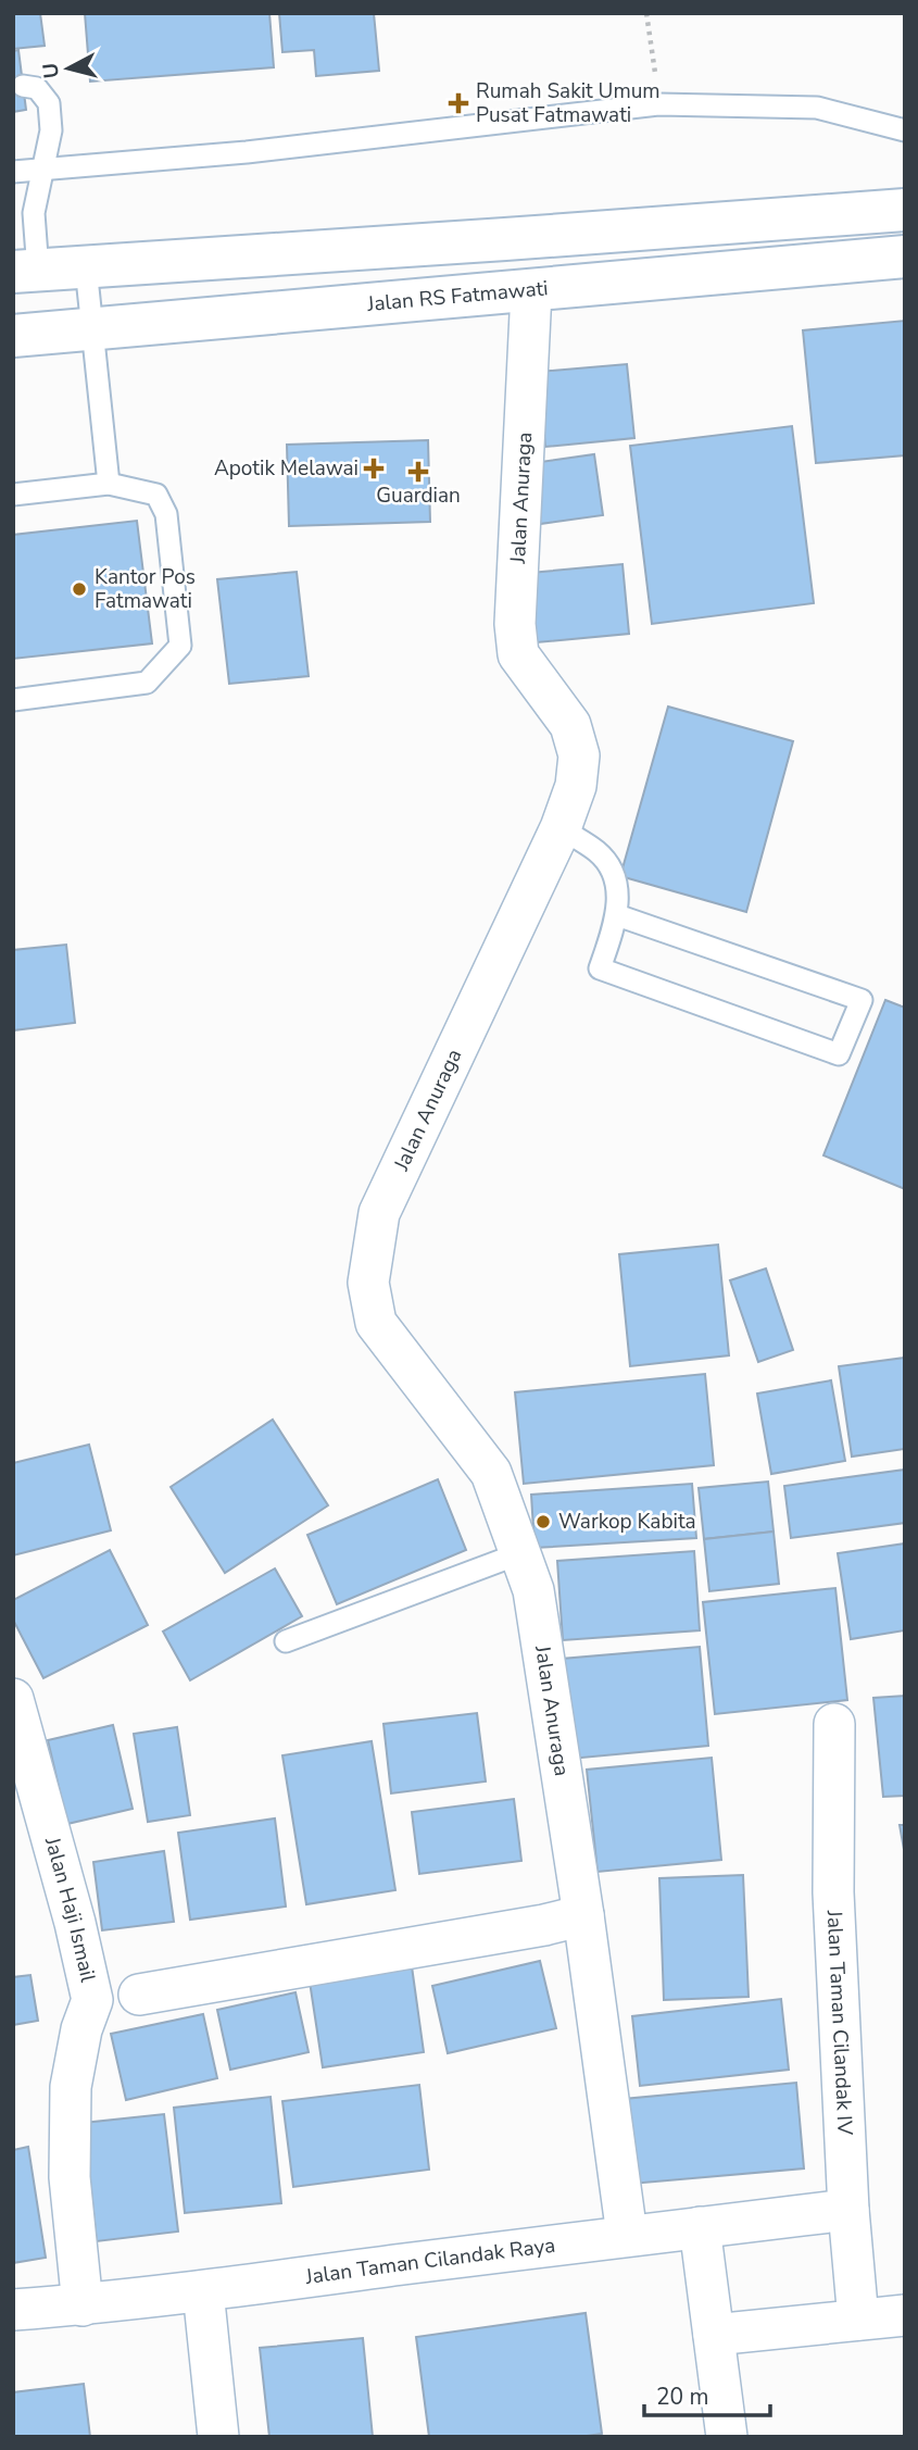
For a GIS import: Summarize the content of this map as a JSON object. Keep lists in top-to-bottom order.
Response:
{
  "streets": {
    "main road": ["Jalan RS Fatmawati"],
    "street": [
      "Jalan Anuraga",
      "Jalan Haji Ismail",
      "Jalan Taman Cilandak IV",
      "Jalan Taman Cilandak Raya"
    ]
  },
  "crossings": [
    ["Jalan RS Fatmawati", "Jalan Anuraga"],
    ["Jalan Anuraga", "Jalan Taman Cilandak Raya"],
    ["Jalan Haji Ismail", "Jalan Taman Cilandak Raya"],
    ["Jalan Taman Cilandak IV", "Jalan Taman Cilandak Raya"]
  ],
  "places": {
    "health": ["Rumah Sakit Umum Pusat Fatmawati", "Apotik Melawai", "Guardian"],
    "other": ["Kantor Pos Fatmawati", "Warkop Kabita"]
  },
  "scale_bar": "20 m",
  "north": "left"
}
